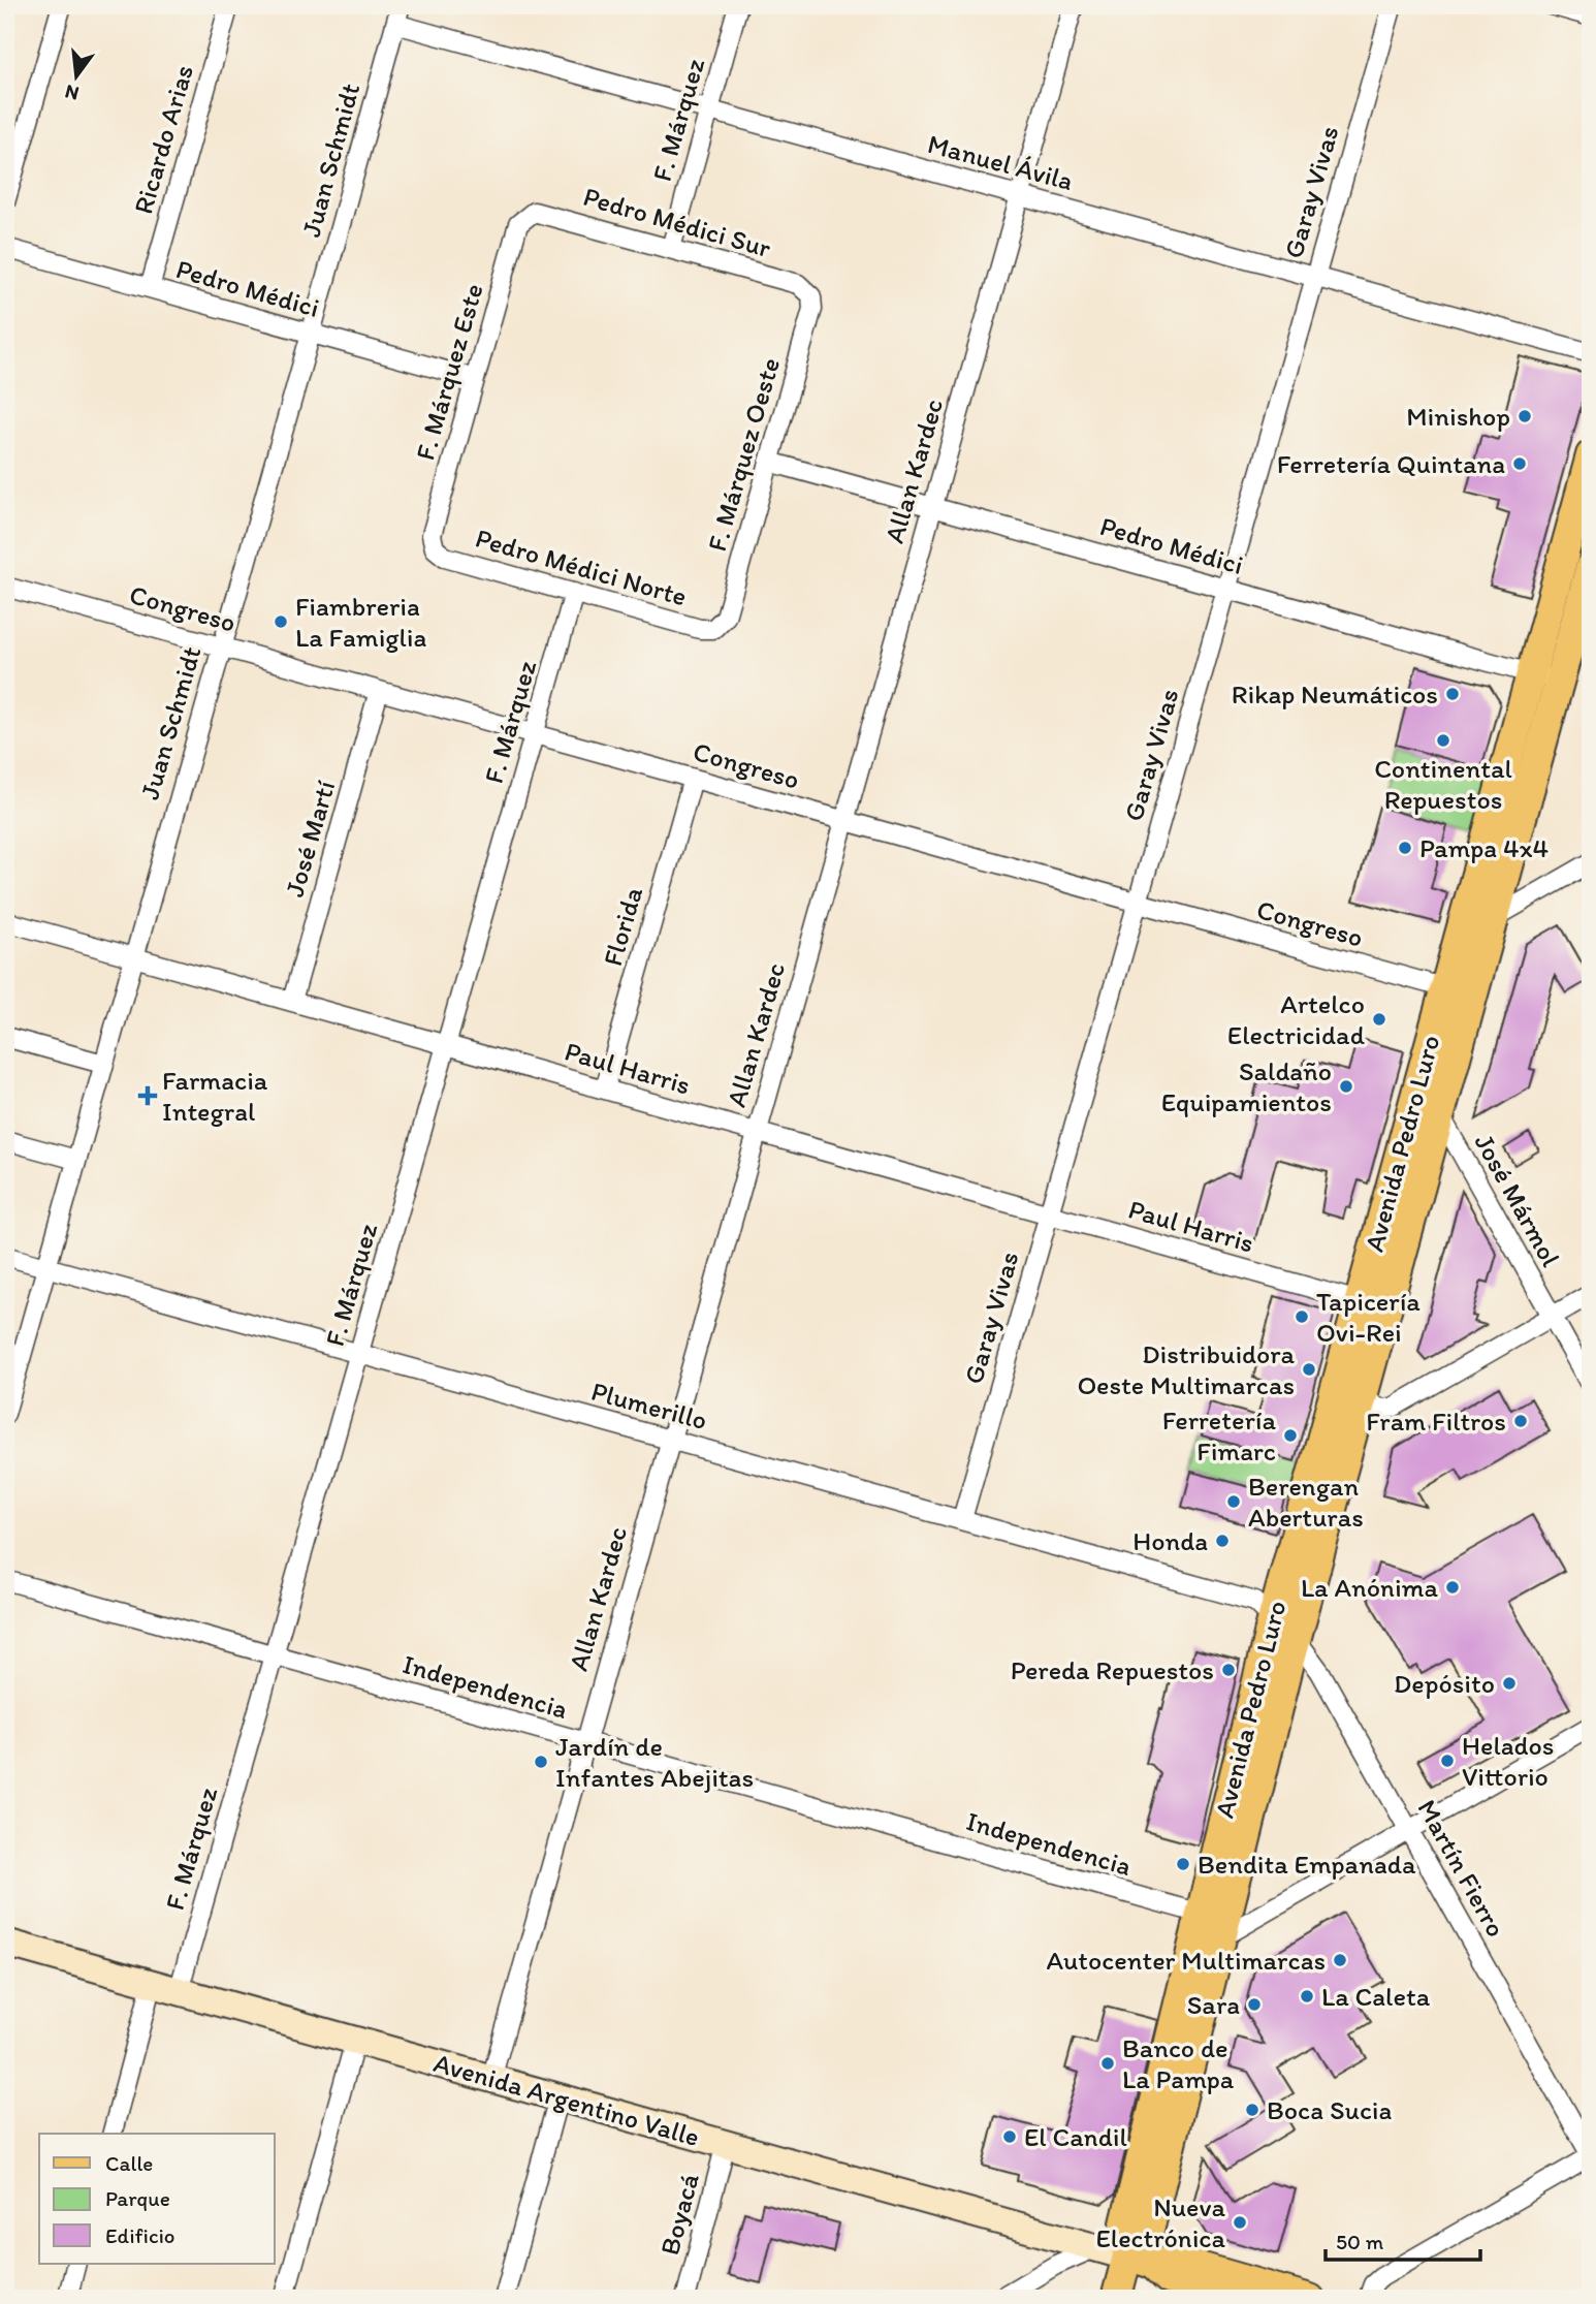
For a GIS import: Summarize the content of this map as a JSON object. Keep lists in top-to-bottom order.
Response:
{
  "streets": {
    "main road": ["Avenida Pedro Luro", "Avenida Argentino Valle"],
    "street": [
      "F. Márquez",
      "Ricardo Arias",
      "Juan Schmidt",
      "Manuel Ávila",
      "Garay Vivas",
      "Pedro Médici Sur",
      "Pedro Médici",
      "F. Márquez Este",
      "F. Márquez Oeste",
      "Allan Kardec",
      "Pedro Médici Norte",
      "Congreso",
      "José Martí",
      "Florida",
      "Paul Harris",
      "José Mármol",
      "Plumerillo",
      "Independencia",
      "Martín Fierro",
      "Boyacá"
    ]
  },
  "crossings": [
    ["F. Márquez", "Manuel Ávila"],
    ["F. Márquez", "Pedro Médici Sur"],
    ["F. Márquez", "Pedro Médici Norte"],
    ["F. Márquez", "Congreso"],
    ["F. Márquez", "Paul Harris"],
    ["F. Márquez", "Plumerillo"],
    ["F. Márquez", "Independencia"],
    ["F. Márquez", "Avenida Argentino Valle"],
    ["Ricardo Arias", "Pedro Médici"],
    ["Juan Schmidt", "Manuel Ávila"],
    ["Juan Schmidt", "Pedro Médici"],
    ["Juan Schmidt", "Congreso"],
    ["Juan Schmidt", "Paul Harris"],
    ["Juan Schmidt", "Plumerillo"],
    ["Manuel Ávila", "Garay Vivas"],
    ["Manuel Ávila", "Allan Kardec"],
    ["Garay Vivas", "Pedro Médici"],
    ["Garay Vivas", "Congreso"],
    ["Garay Vivas", "Paul Harris"],
    ["Garay Vivas", "Plumerillo"],
    ["Pedro Médici Sur", "F. Márquez Este"],
    ["Pedro Médici Sur", "F. Márquez Oeste"],
    ["Pedro Médici", "F. Márquez Este"],
    ["Pedro Médici", "F. Márquez Oeste"],
    ["Pedro Médici", "Allan Kardec"],
    ["Pedro Médici", "Avenida Pedro Luro"],
    ["F. Márquez Este", "Pedro Médici Norte"],
    ["F. Márquez Oeste", "Pedro Médici Norte"],
    ["Allan Kardec", "Congreso"],
    ["Allan Kardec", "Paul Harris"],
    ["Allan Kardec", "Plumerillo"],
    ["Allan Kardec", "Independencia"],
    ["Allan Kardec", "Avenida Argentino Valle"],
    ["Congreso", "José Martí"],
    ["Congreso", "Florida"],
    ["Congreso", "Avenida Pedro Luro"],
    ["José Martí", "Paul Harris"],
    ["Florida", "Paul Harris"],
    ["Paul Harris", "Avenida Pedro Luro"],
    ["Avenida Pedro Luro", "José Mármol"],
    ["Avenida Pedro Luro", "Plumerillo"],
    ["Avenida Pedro Luro", "Independencia"],
    ["Avenida Pedro Luro", "Martín Fierro"],
    ["Avenida Pedro Luro", "Avenida Argentino Valle"],
    ["Plumerillo", "Martín Fierro"],
    ["Avenida Argentino Valle", "Boyacá"]
  ],
  "places": {
    "other": [
      "Minishop",
      "Ferretería Quintana",
      "Fiambreria La Famiglia",
      "Rikap Neumáticos",
      "Continental Repuestos",
      "Pampa 4x4",
      "Artelco Electricidad",
      "Saldaño Equipamientos",
      "Tapicería Ovi-Rei",
      "Distribuidora Oeste Multimarcas",
      "Fram Filtros",
      "Ferretería Fimarc",
      "Berengan Aberturas",
      "Honda",
      "La Anónima",
      "Pereda Repuestos",
      "Depósito",
      "Helados Vittorio",
      "Jardín de Infantes Abejitas",
      "Bendita Empanada",
      "Autocenter Multimarcas",
      "La Caleta",
      "Sara",
      "Banco de La Pampa",
      "Boca Sucia",
      "El Candil",
      "Nueva Electrónica"
    ],
    "health": ["Farmacia Integral"]
  },
  "legend": ["Calle", "Parque", "Edificio"],
  "scale_bar": "50 m",
  "north": "bottom"
}
